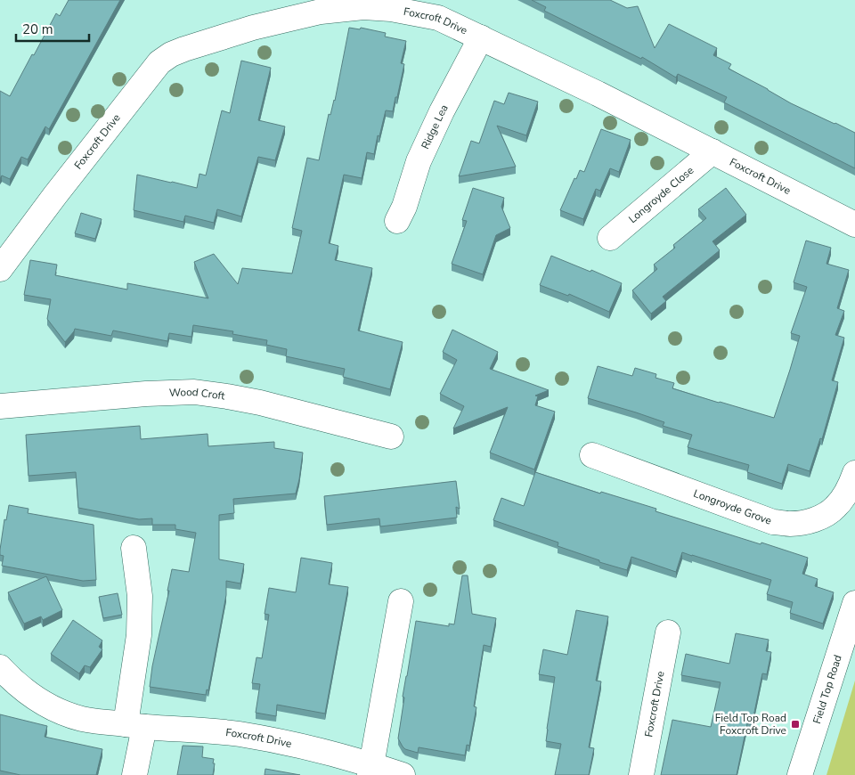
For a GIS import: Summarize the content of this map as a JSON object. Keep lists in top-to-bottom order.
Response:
{
  "streets": {
    "street": [
      "Foxcroft Drive",
      "Ridge Lea",
      "Longroyde Close",
      "Wood Croft",
      "Longroyde Grove",
      "Field Top Road"
    ]
  },
  "crossings": [
    ["Foxcroft Drive", "Ridge Lea"],
    ["Foxcroft Drive", "Longroyde Close"]
  ],
  "places": {
    "transit": ["Field Top Road Foxcroft Drive"]
  },
  "scale_bar": "20 m"
}
